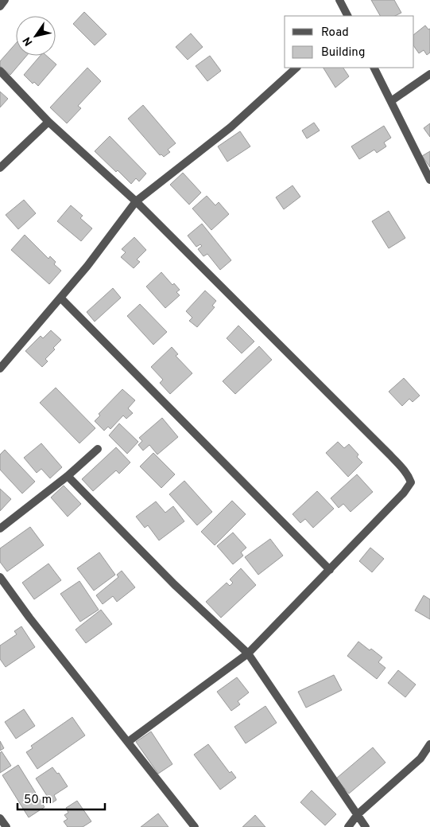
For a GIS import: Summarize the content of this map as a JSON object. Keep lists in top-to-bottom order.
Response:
{
  "legend": ["Road", "Building"],
  "scale_bar": "50 m",
  "north": "bottom left"
}
